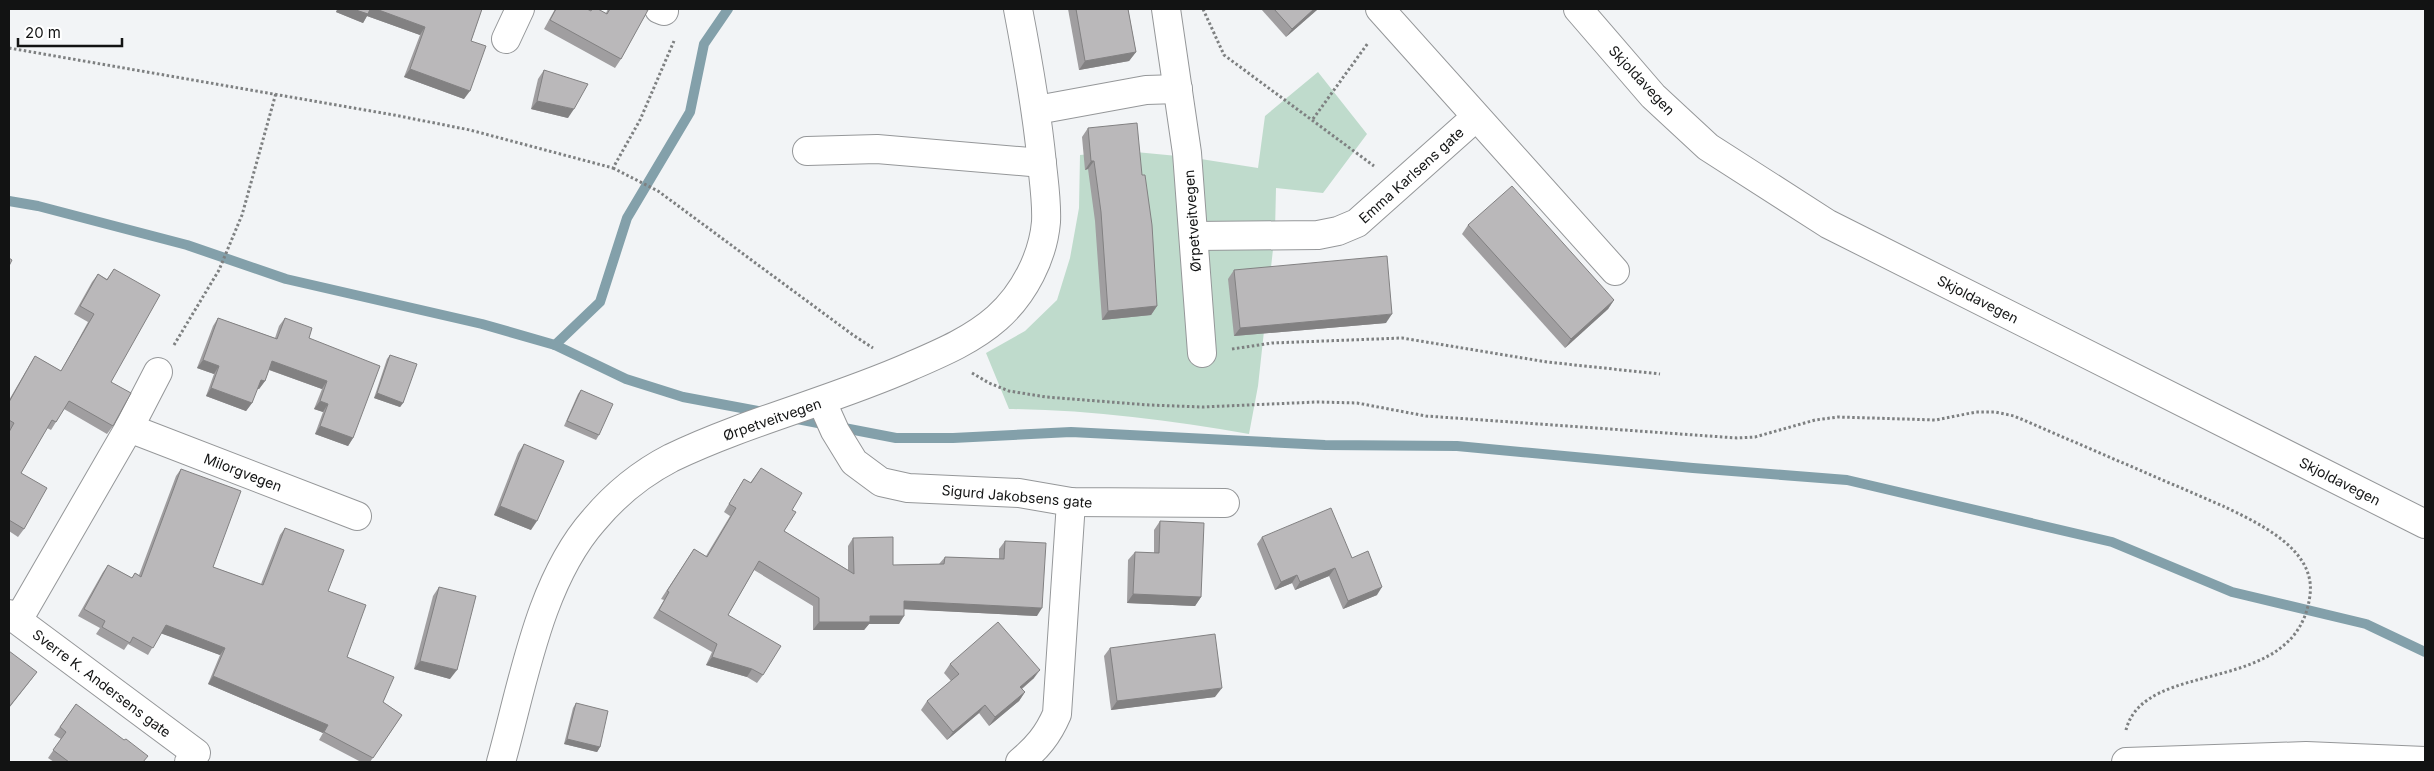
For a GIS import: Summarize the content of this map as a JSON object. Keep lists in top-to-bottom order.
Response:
{
  "streets": {
    "main road": [
      "Skjoldavegen",
      "Emma Karlsens gate",
      "Ørpetveitvegen",
      "Milorgvegen",
      "Sigurd Jakobsens gate",
      "Sverre K. Andersens gate"
    ]
  },
  "crossings": [
    ["Emma Karlsens gate", "Ørpetveitvegen"],
    ["Ørpetveitvegen", "Sigurd Jakobsens gate"]
  ],
  "scale_bar": "20 m"
}
